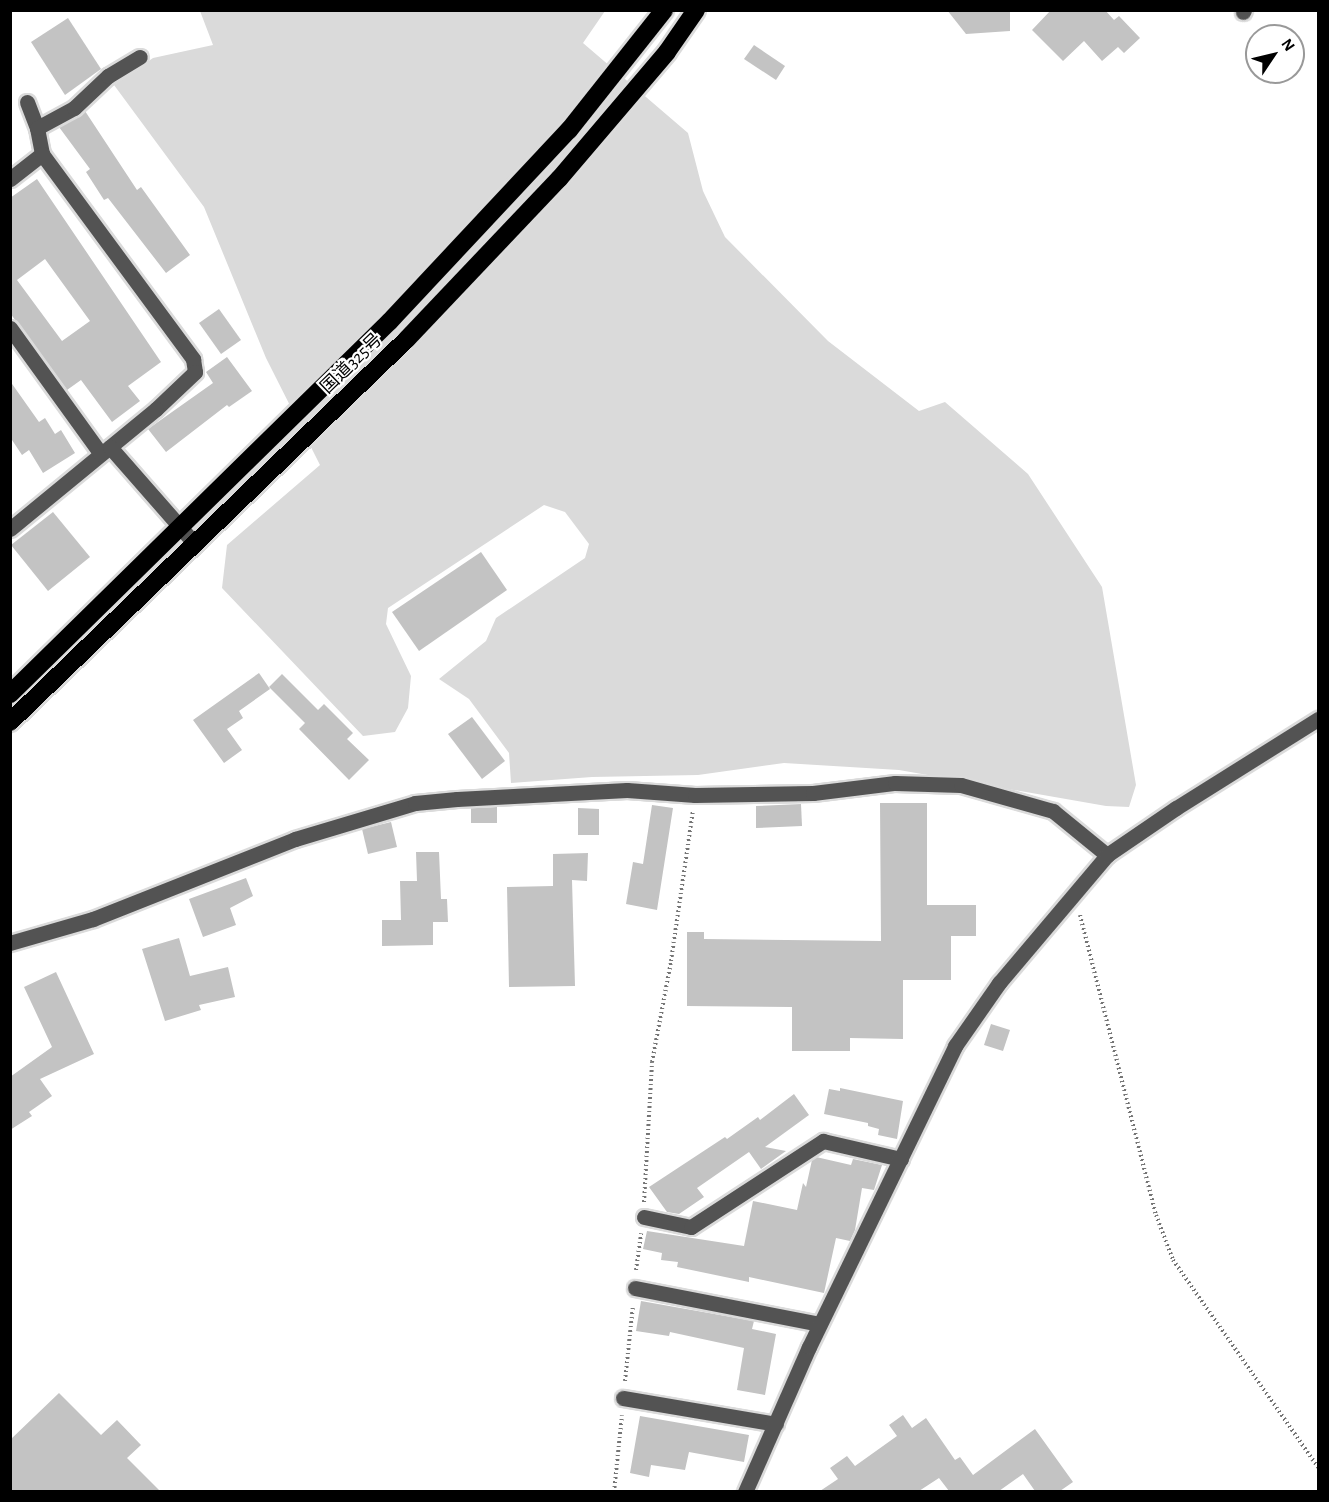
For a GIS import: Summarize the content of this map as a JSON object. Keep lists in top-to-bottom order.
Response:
{
  "streets": {
    "highway": ["国道325号"]
  },
  "north": "top right"
}
